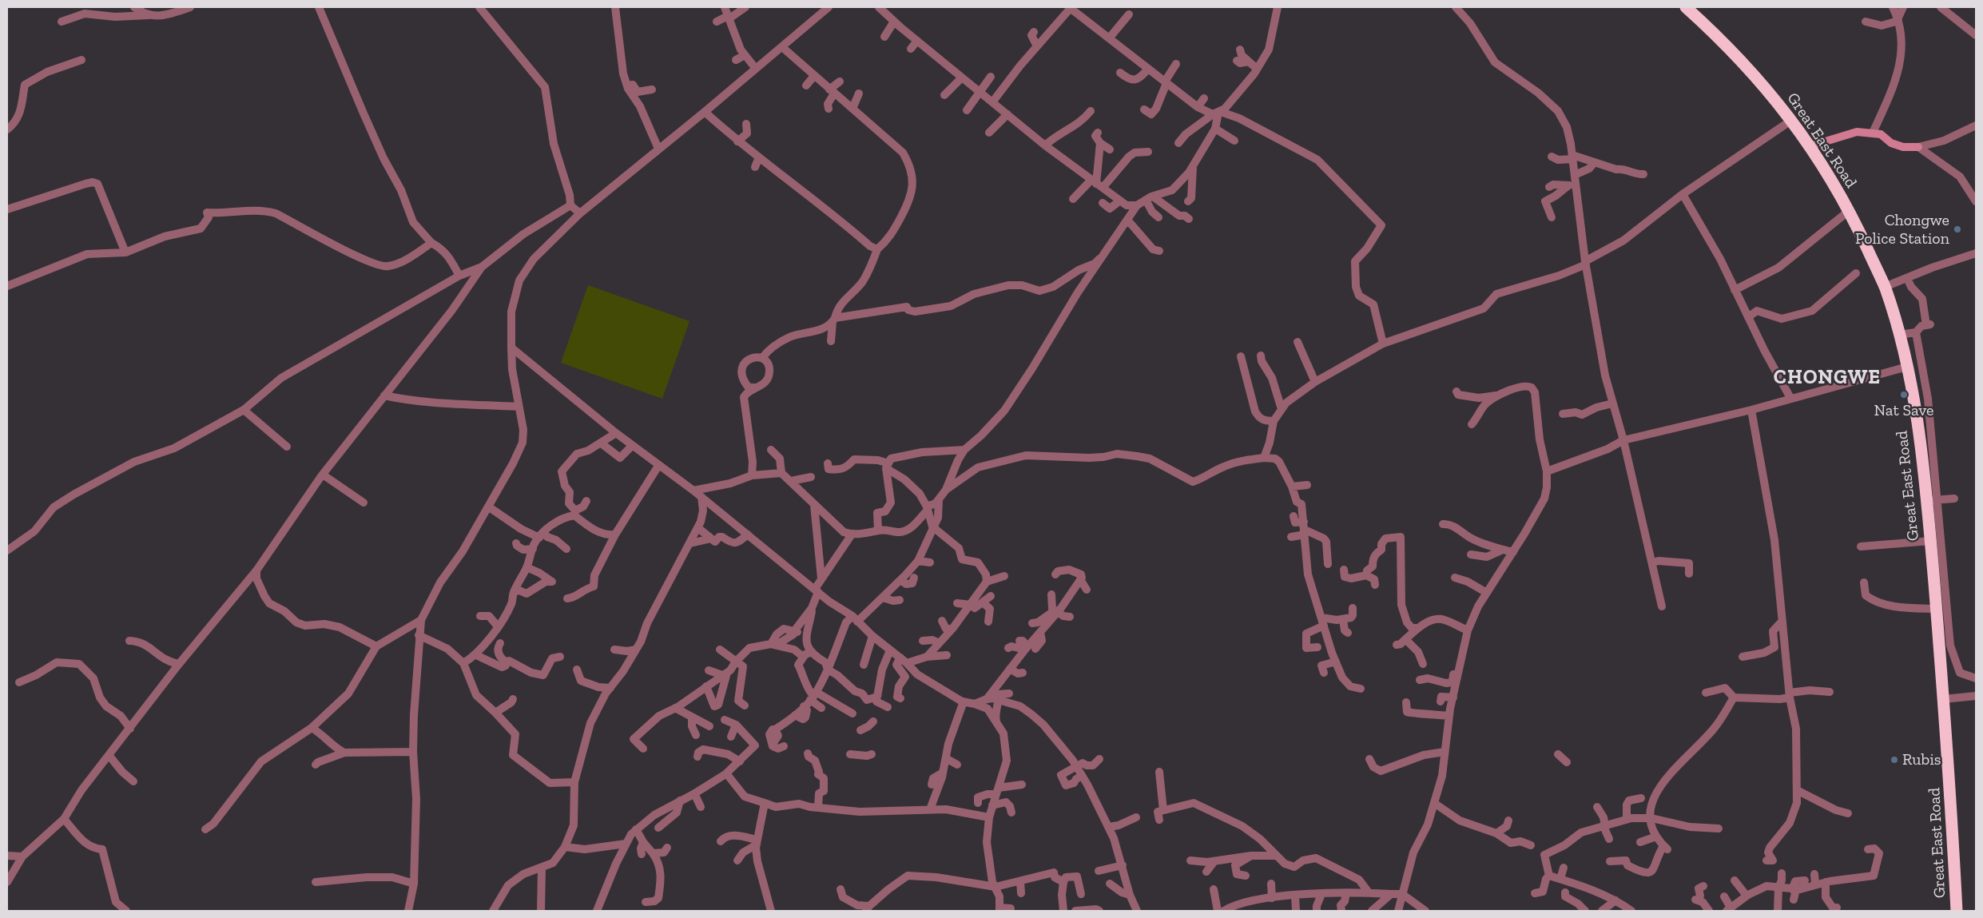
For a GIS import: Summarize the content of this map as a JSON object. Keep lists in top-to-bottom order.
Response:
{
  "streets": {
    "highway": ["Great East Road"]
  },
  "districts": ["CHONGWE"],
  "places": ["Chongwe Police Station", "Nat Save", "Rubis"]
}
